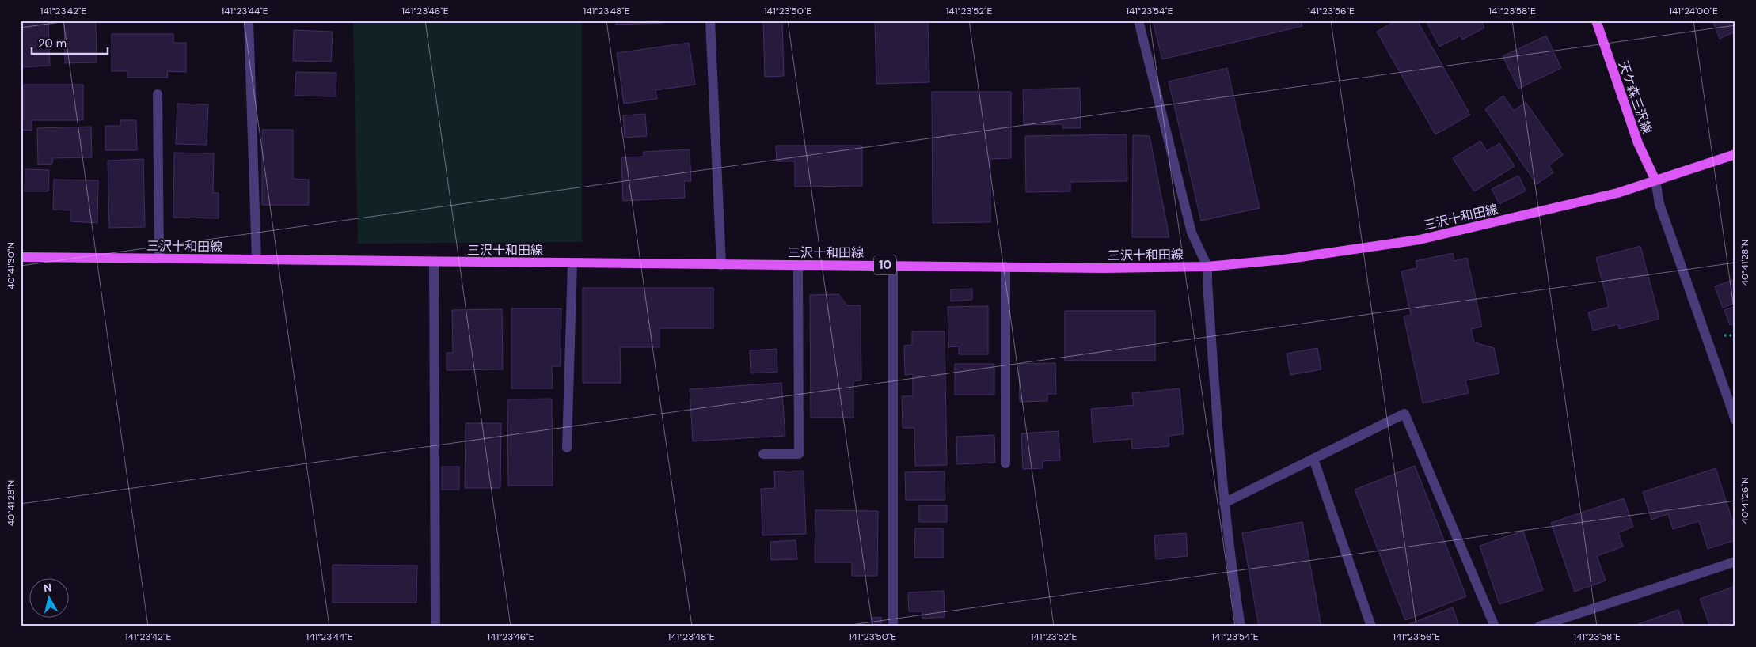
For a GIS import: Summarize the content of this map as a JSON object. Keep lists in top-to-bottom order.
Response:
{
  "streets": {
    "main road": ["天ケ森三沢線", "三沢十和田線", "10"]
  },
  "crossings": [
    ["天ケ森三沢線", "三沢十和田線"]
  ],
  "scale_bar": "20 m",
  "north": "top",
  "coordinates": [
    "141°23'42\"E",
    "141°23'44\"E",
    "141°23'46\"E",
    "141°23'48\"E",
    "141°23'50\"E",
    "141°23'52\"E",
    "141°23'54\"E",
    "141°23'56\"E",
    "141°23'58\"E",
    "141°24'00\"E",
    "40°41'28\"N",
    "40°41'30\"N",
    "40°41'26\"N"
  ]
}
